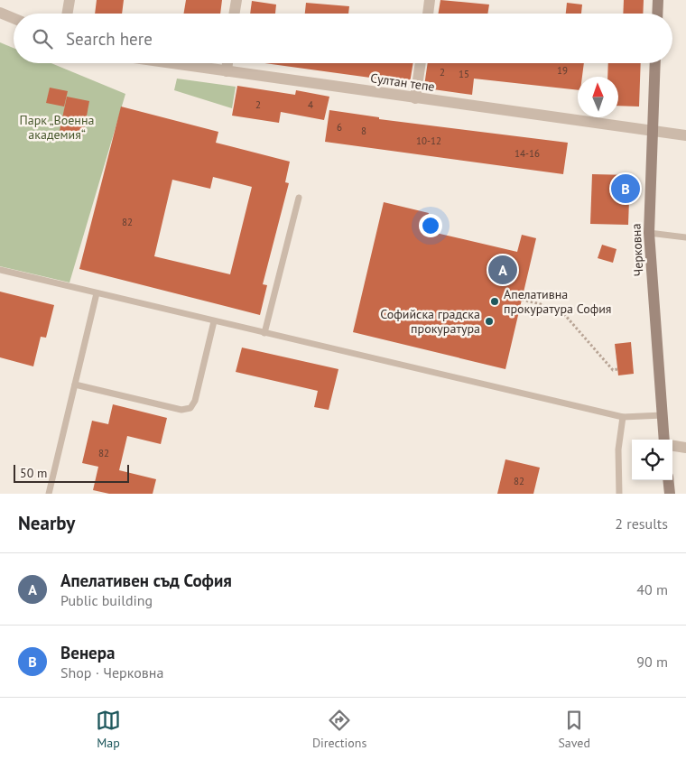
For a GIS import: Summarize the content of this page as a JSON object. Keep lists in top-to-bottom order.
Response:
{
  "streets": {
    "street": ["Султан тепе", "Черковна"]
  },
  "crossings": [
    ["Султан тепе", "Черковна"]
  ],
  "parks": ["Парк „Военна академия“"],
  "places": ["Апелативна прокуратура София", "Софийска градска прокуратура"],
  "house_numbers": [
    "19",
    "2",
    "15",
    "2",
    "4",
    "6",
    "8",
    "10-12",
    "14-16",
    "82",
    "82",
    "82"
  ],
  "scale_bar": "50 m",
  "north": "top",
  "page": {
    "search": "Search here",
    "pins": ["B", "A"],
    "scale": "50 m",
    "heading": ["Nearby", "2 results"],
    "list": [
      {
        "mark": "A",
        "name": "Апелативен съд София",
        "note": "Public building",
        "value": "40 m"
      },
      {
        "mark": "B",
        "name": "Венера",
        "note": "Shop · Черковна",
        "value": "90 m"
      }
    ],
    "nav": ["Map", "Directions", "Saved"]
  }
}
